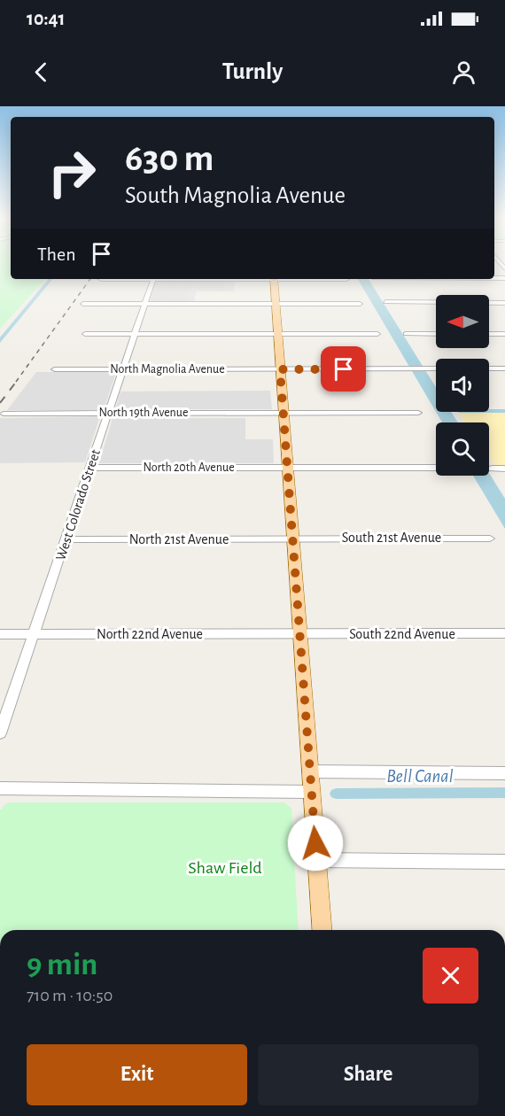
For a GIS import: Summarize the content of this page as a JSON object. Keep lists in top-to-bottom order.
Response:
{
  "streets": {
    "street": [
      "North Magnolia Avenue",
      "North 19th Avenue",
      "North 20th Avenue",
      "West Colorado Street",
      "South 21st Avenue",
      "North 21st Avenue",
      "North 22nd Avenue",
      "South 22nd Avenue"
    ]
  },
  "crossings": [
    ["North Magnolia Avenue", "West Colorado Street"],
    ["North 19th Avenue", "West Colorado Street"],
    ["North 20th Avenue", "West Colorado Street"],
    ["West Colorado Street", "North 21st Avenue"],
    ["West Colorado Street", "North 22nd Avenue"],
    ["South 21st Avenue", "North 21st Avenue"],
    ["North 22nd Avenue", "South 22nd Avenue"]
  ],
  "water": ["Bell Canal"],
  "parks": ["Shaw Field"],
  "north": "left",
  "page": {
    "status": "10:41",
    "header": "Turnly",
    "turn": ["630 m", "South Magnolia Avenue"],
    "then": "Then",
    "heading": ["9 min", "710 m · 10:50"],
    "buttons": ["Exit", "Share"]
  }
}
